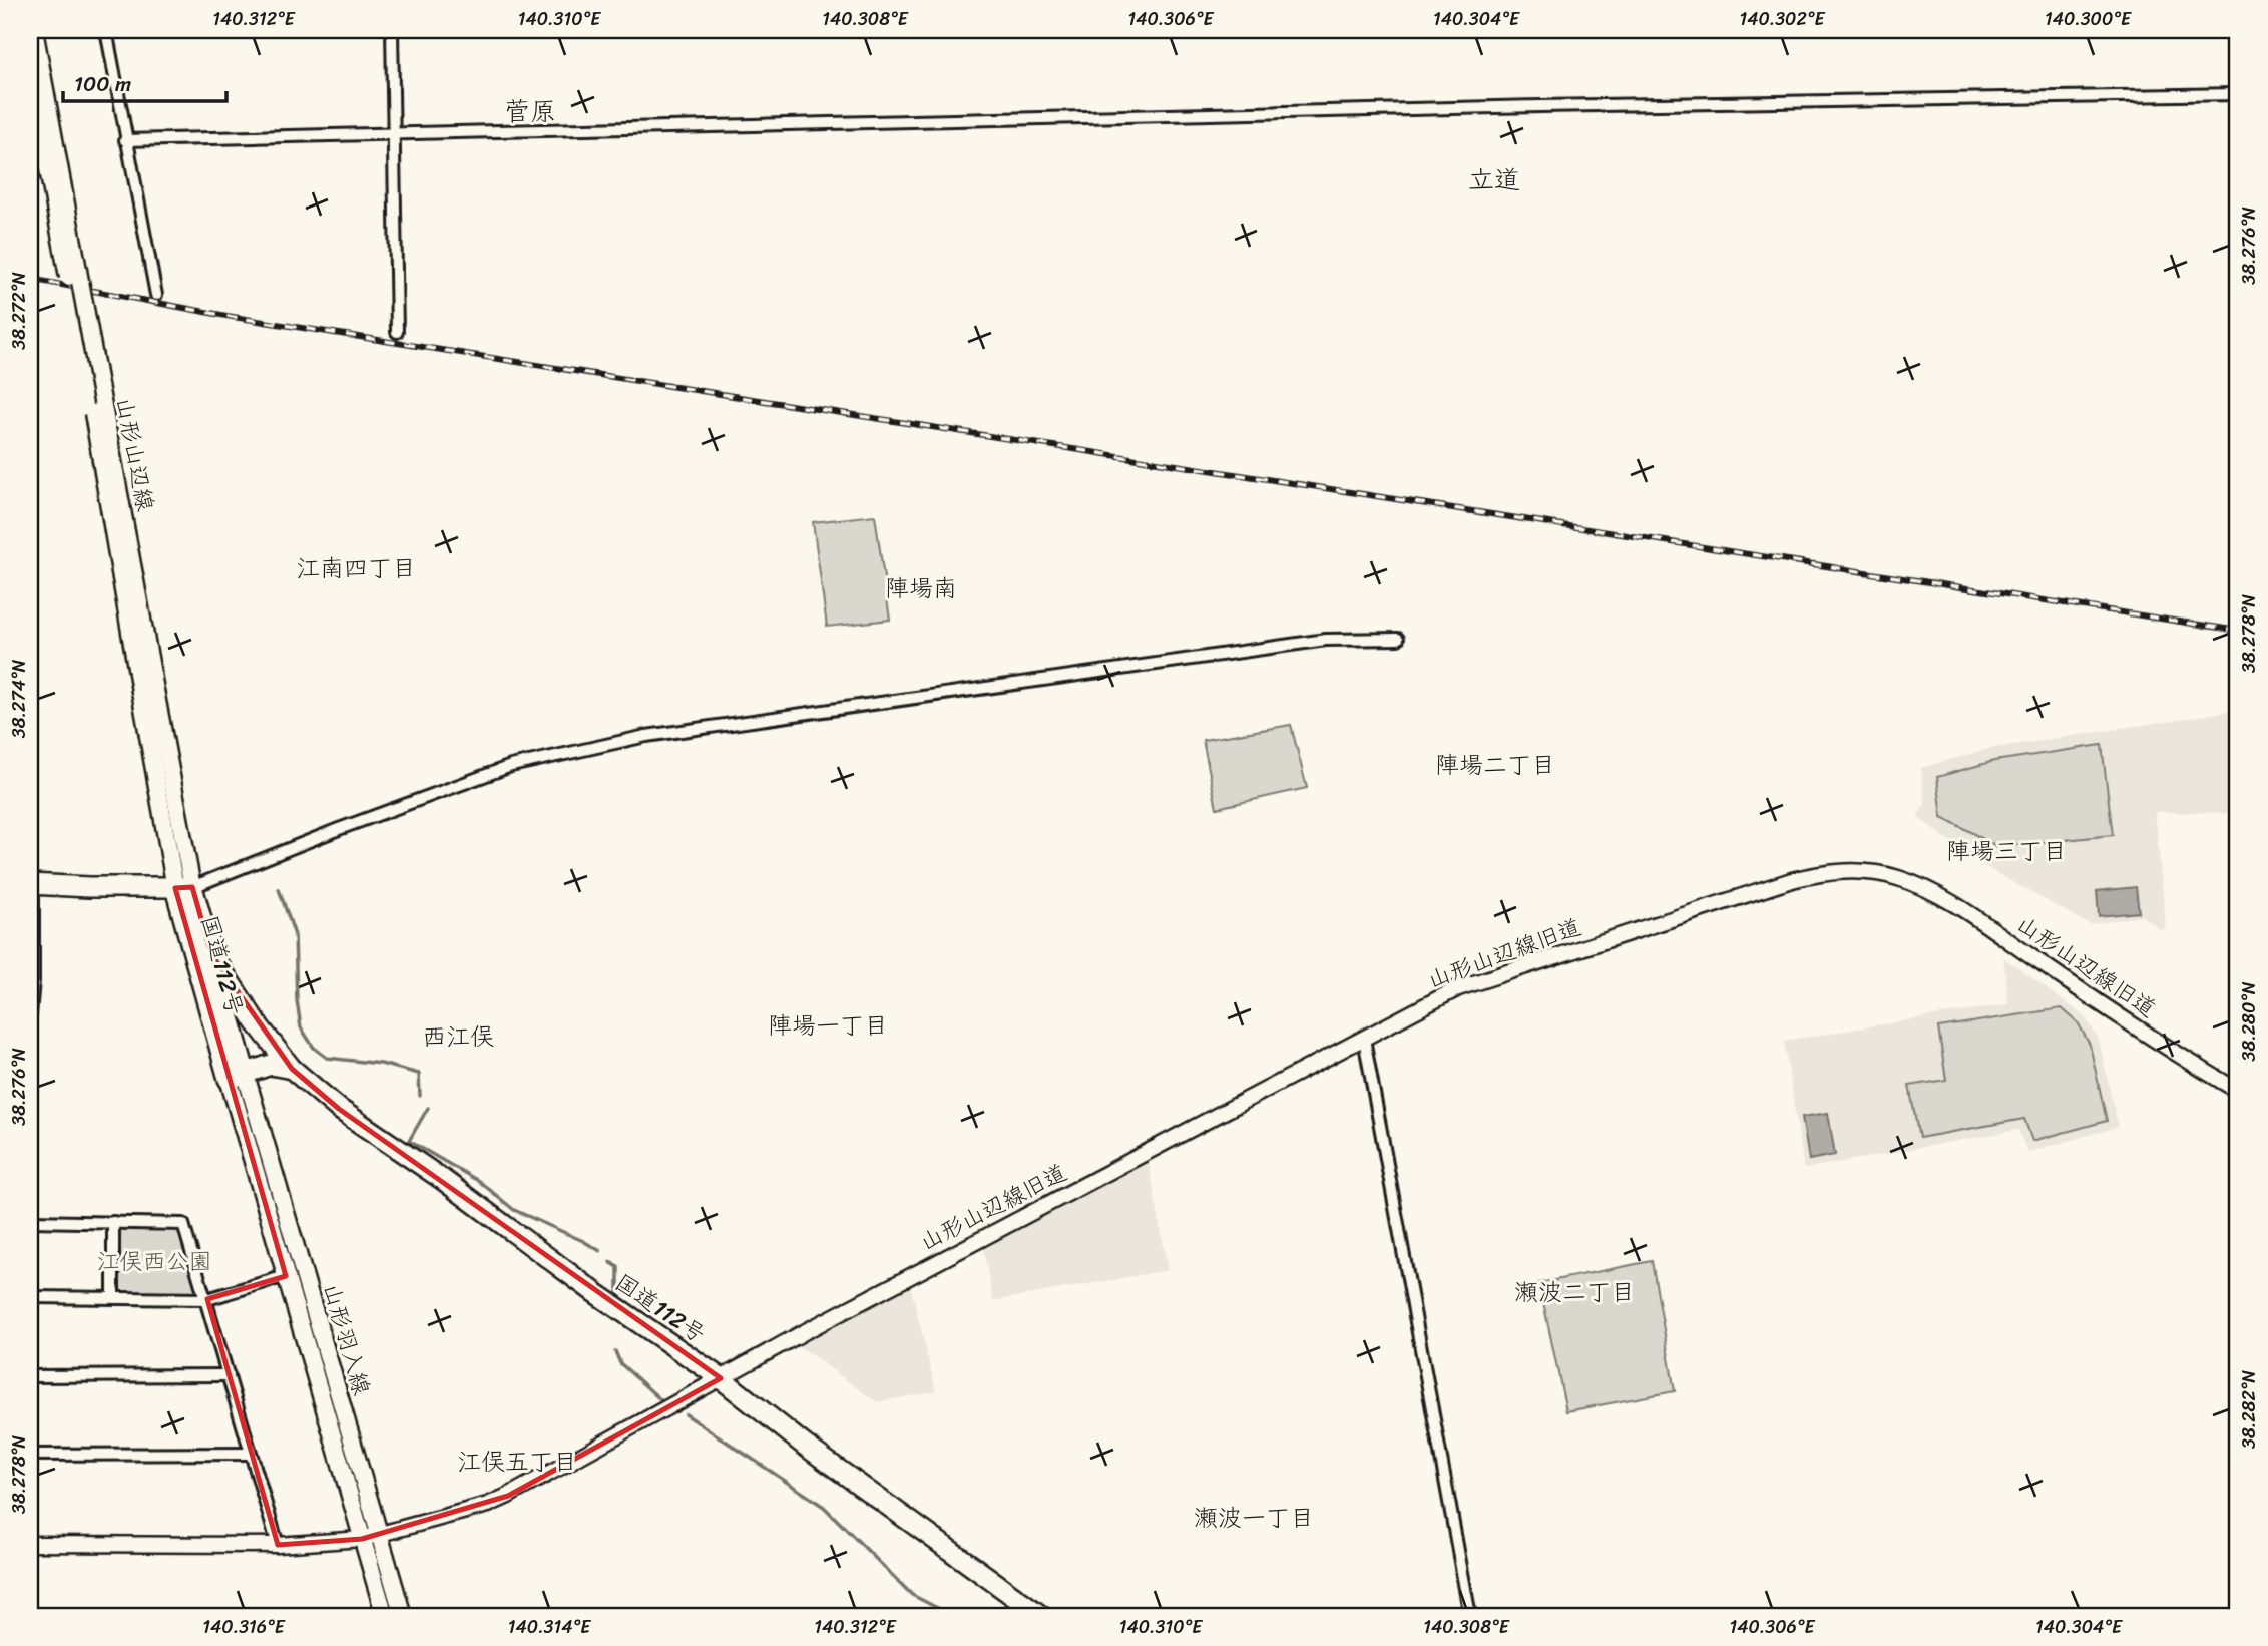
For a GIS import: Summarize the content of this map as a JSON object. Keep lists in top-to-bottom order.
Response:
{
  "streets": {
    "highway": ["国道112号"],
    "main road": ["山形山辺線", "山形羽入線"],
    "street": ["山形山辺線旧道"]
  },
  "crossings": [
    ["山形山辺線", "国道112号"],
    ["山形山辺線旧道", "国道112号"],
    ["山形山辺線旧道", "山形羽入線"],
    ["国道112号", "山形羽入線"]
  ],
  "districts": [
    "菅原",
    "立道",
    "江南四丁目",
    "陣場南",
    "陣場二丁目",
    "陣場三丁目",
    "陣場一丁目",
    "西江俣",
    "瀬波二丁目",
    "江俣五丁目",
    "瀬波一丁目"
  ],
  "parks": ["江俣西公園"],
  "scale_bar": "100 m",
  "coordinates": [
    "140.312°E",
    "140.310°E",
    "140.308°E",
    "140.306°E",
    "140.304°E",
    "140.302°E",
    "140.300°E",
    "38.276°N",
    "38.272°N",
    "38.278°N",
    "38.274°N",
    "38.280°N",
    "38.282°N",
    "140.316°E",
    "140.314°E"
  ]
}
